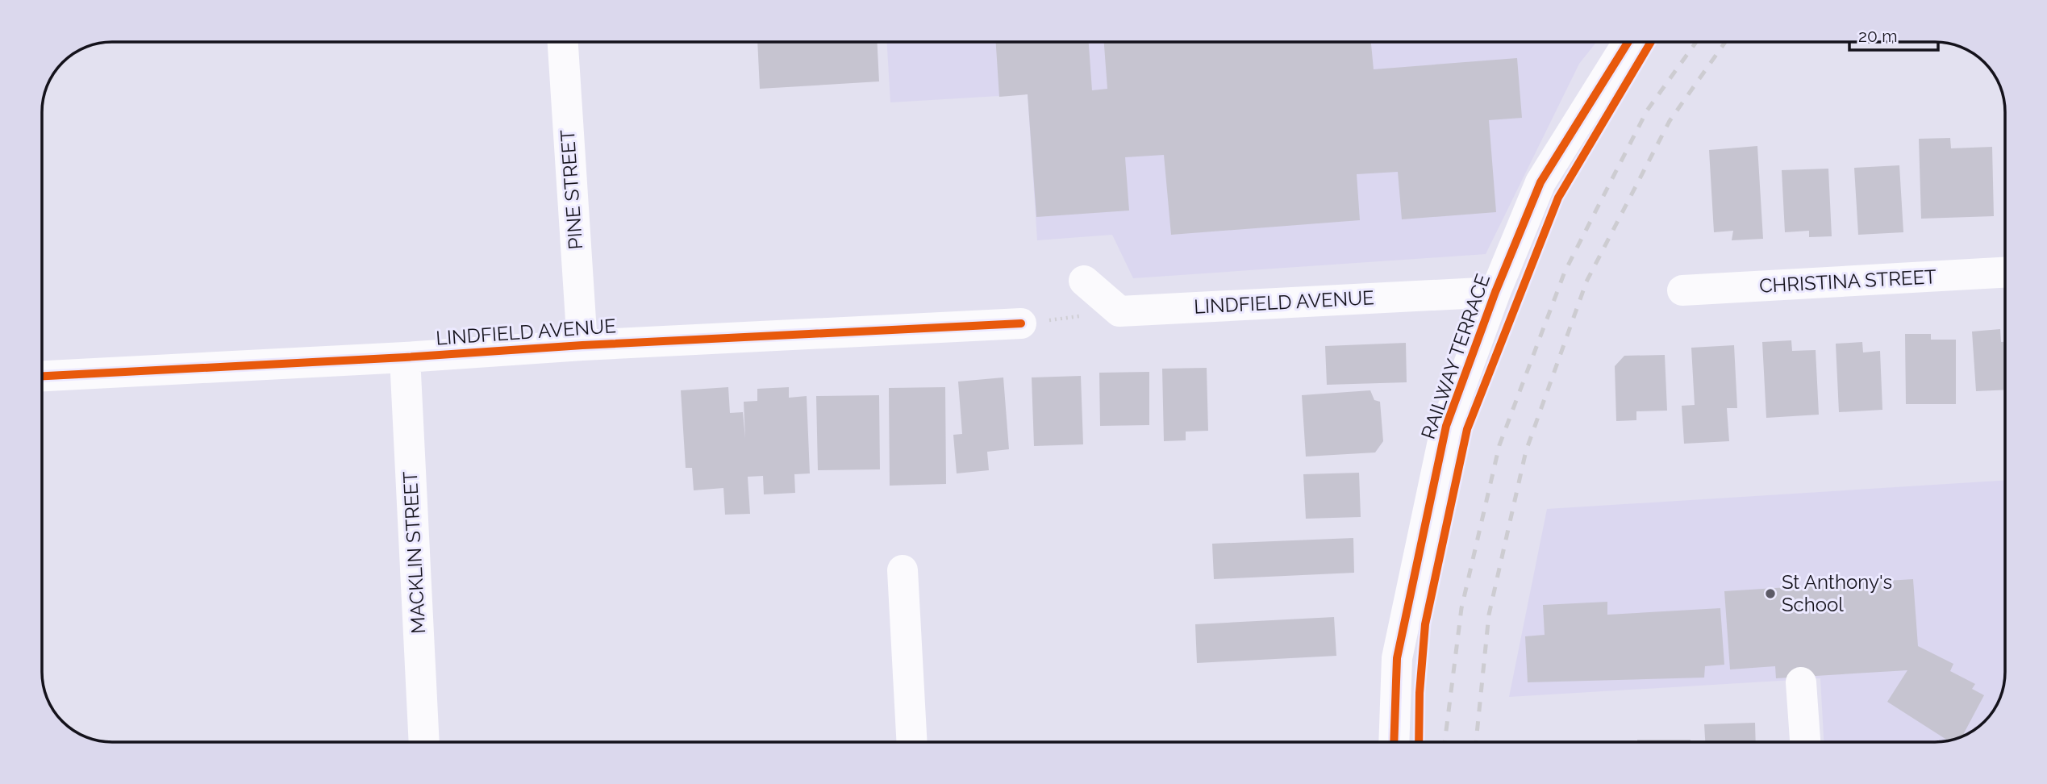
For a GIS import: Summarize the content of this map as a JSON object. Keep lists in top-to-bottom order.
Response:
{
  "streets": {
    "street": [
      "PINE STREET",
      "CHRISTINA STREET",
      "LINDFIELD AVENUE",
      "RAILWAY TERRACE",
      "MACKLIN STREET"
    ]
  },
  "crossings": [
    ["PINE STREET", "LINDFIELD AVENUE"],
    ["LINDFIELD AVENUE", "RAILWAY TERRACE"],
    ["LINDFIELD AVENUE", "MACKLIN STREET"]
  ],
  "places": ["St Anthony's School"],
  "scale_bar": "20 m"
}
